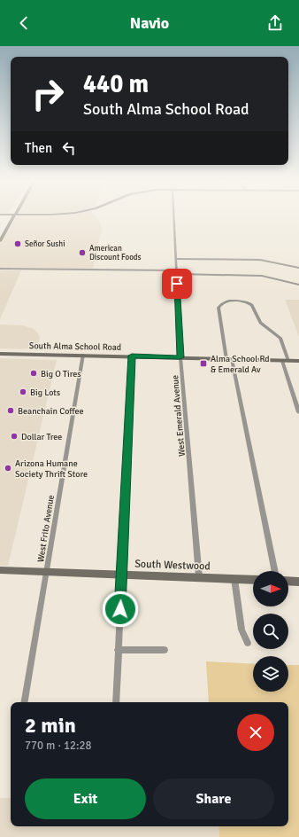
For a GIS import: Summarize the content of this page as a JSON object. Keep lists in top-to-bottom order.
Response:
{
  "streets": {
    "main road": ["South Alma School Road", "South Westwood"],
    "street": ["West Emerald Avenue", "West Frito Avenue"]
  },
  "crossings": [
    ["South Alma School Road", "West Emerald Avenue"],
    ["South Alma School Road", "West Frito Avenue"],
    ["West Emerald Avenue", "South Westwood"],
    ["West Frito Avenue", "South Westwood"]
  ],
  "places": {
    "other": [
      "Señor Sushi",
      "American Discount Foods",
      "Big O Tires",
      "Big Lots",
      "Beanchain Coffee",
      "Dollar Tree",
      "Arizona Humane Society Thrift Store"
    ],
    "transit": ["Alma School Rd & Emerald Av"]
  },
  "north": "right",
  "page": {
    "header": "Navio",
    "turn": ["440 m", "South Alma School Road"],
    "then": "Then",
    "heading": ["2 min", "770 m · 12:28"],
    "buttons": ["Exit", "Share"]
  }
}
